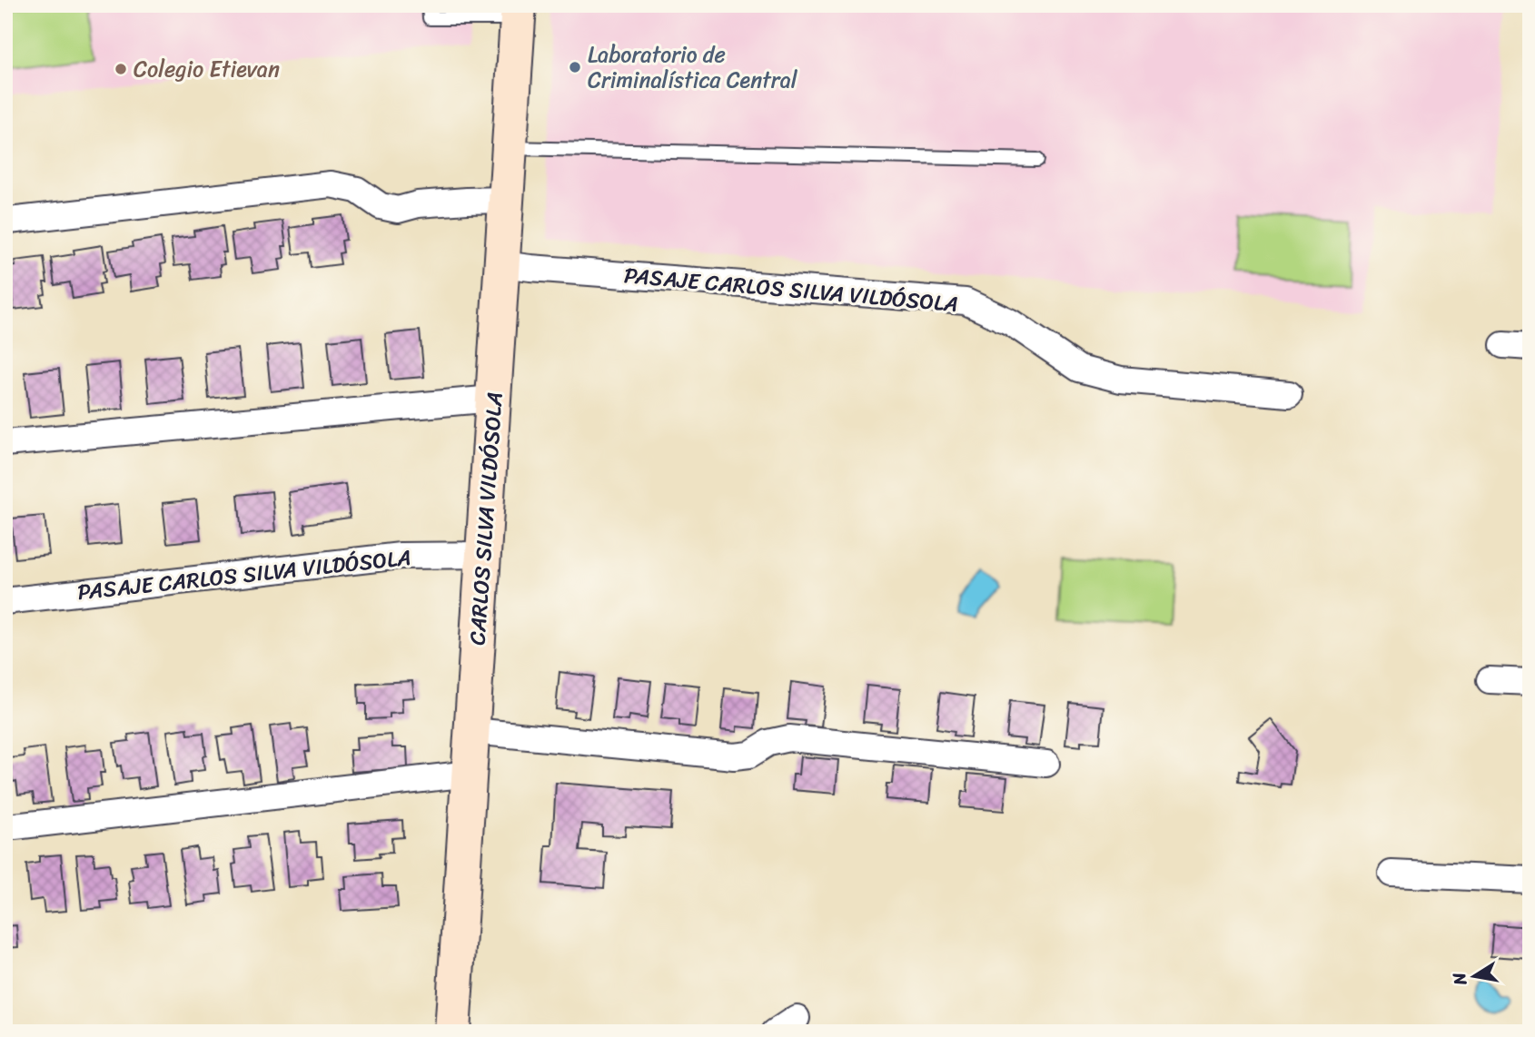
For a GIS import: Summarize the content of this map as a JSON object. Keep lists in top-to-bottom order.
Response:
{
  "streets": {
    "street": ["PASAJE CARLOS SILVA VILDÓSOLA", "CARLOS SILVA VILDÓSOLA"]
  },
  "crossings": [
    ["PASAJE CARLOS SILVA VILDÓSOLA", "CARLOS SILVA VILDÓSOLA"]
  ],
  "places": ["Laboratorio de Criminalística Central", "Colegio Etievan"],
  "north": "left"
}
